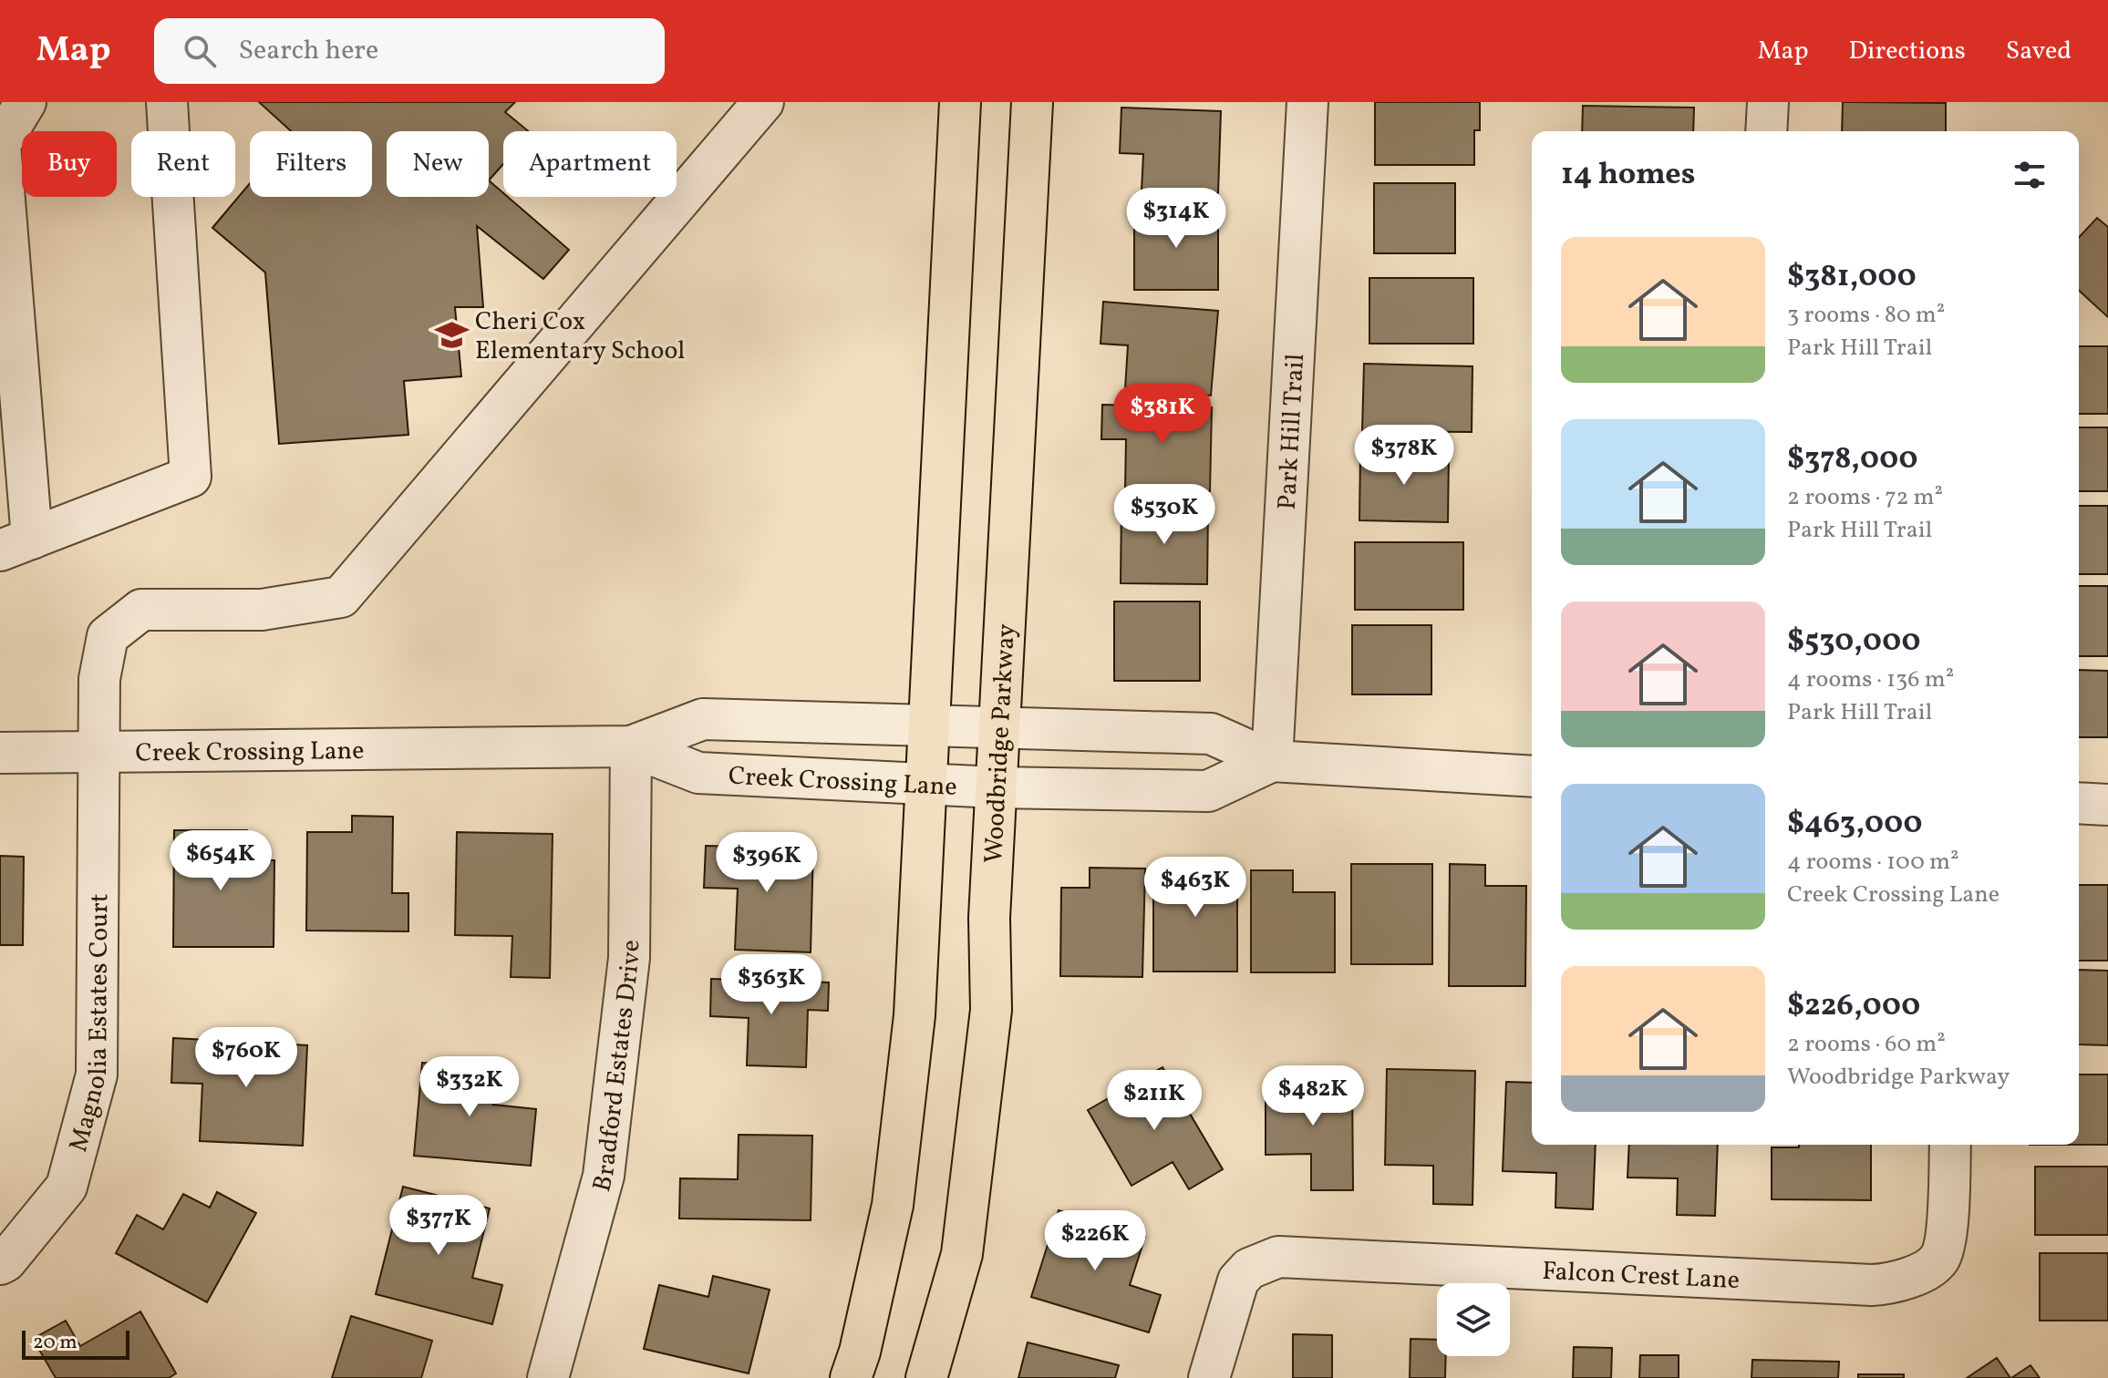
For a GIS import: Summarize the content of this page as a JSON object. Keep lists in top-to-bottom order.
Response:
{
  "streets": {
    "main road": ["Woodbridge Parkway"],
    "street": [
      "Park Hill Trail",
      "Creek Crossing Lane",
      "Magnolia Estates Court",
      "Bradford Estates Drive",
      "Falcon Crest Lane"
    ]
  },
  "crossings": [
    ["Park Hill Trail", "Creek Crossing Lane"],
    ["Woodbridge Parkway", "Creek Crossing Lane"],
    ["Creek Crossing Lane", "Magnolia Estates Court"],
    ["Creek Crossing Lane", "Bradford Estates Drive"]
  ],
  "places": {
    "school or university": ["Cheri Cox Elementary School"]
  },
  "scale_bar": "20 m",
  "page": {
    "header": "Map",
    "search": "Search here",
    "nav": ["Map", "Directions", "Saved"],
    "chip": [
      "Buy",
      "Rent",
      "Filters",
      "New",
      "Apartment"
    ],
    "heading": "14 homes",
    "price": [
      "$314K",
      "$381K",
      "$378K",
      "$530K",
      "$654K",
      "$396K",
      "$463K",
      "$363K",
      "$760K",
      "$332K",
      "$482K",
      "$211K",
      "$377K",
      "$226K"
    ],
    "list": [
      {
        "name": "$381,000",
        "note": "3 rooms · 80 m² · Park Hill Trail"
      },
      {
        "name": "$378,000",
        "note": "2 rooms · 72 m² · Park Hill Trail"
      },
      {
        "name": "$530,000",
        "note": "4 rooms · 136 m² · Park Hill Trail"
      },
      {
        "name": "$463,000",
        "note": "4 rooms · 100 m² · Creek Crossing Lane"
      },
      {
        "name": "$226,000",
        "note": "2 rooms · 60 m² · Woodbridge Parkway"
      }
    ],
    "scale": "20 m"
  }
}
